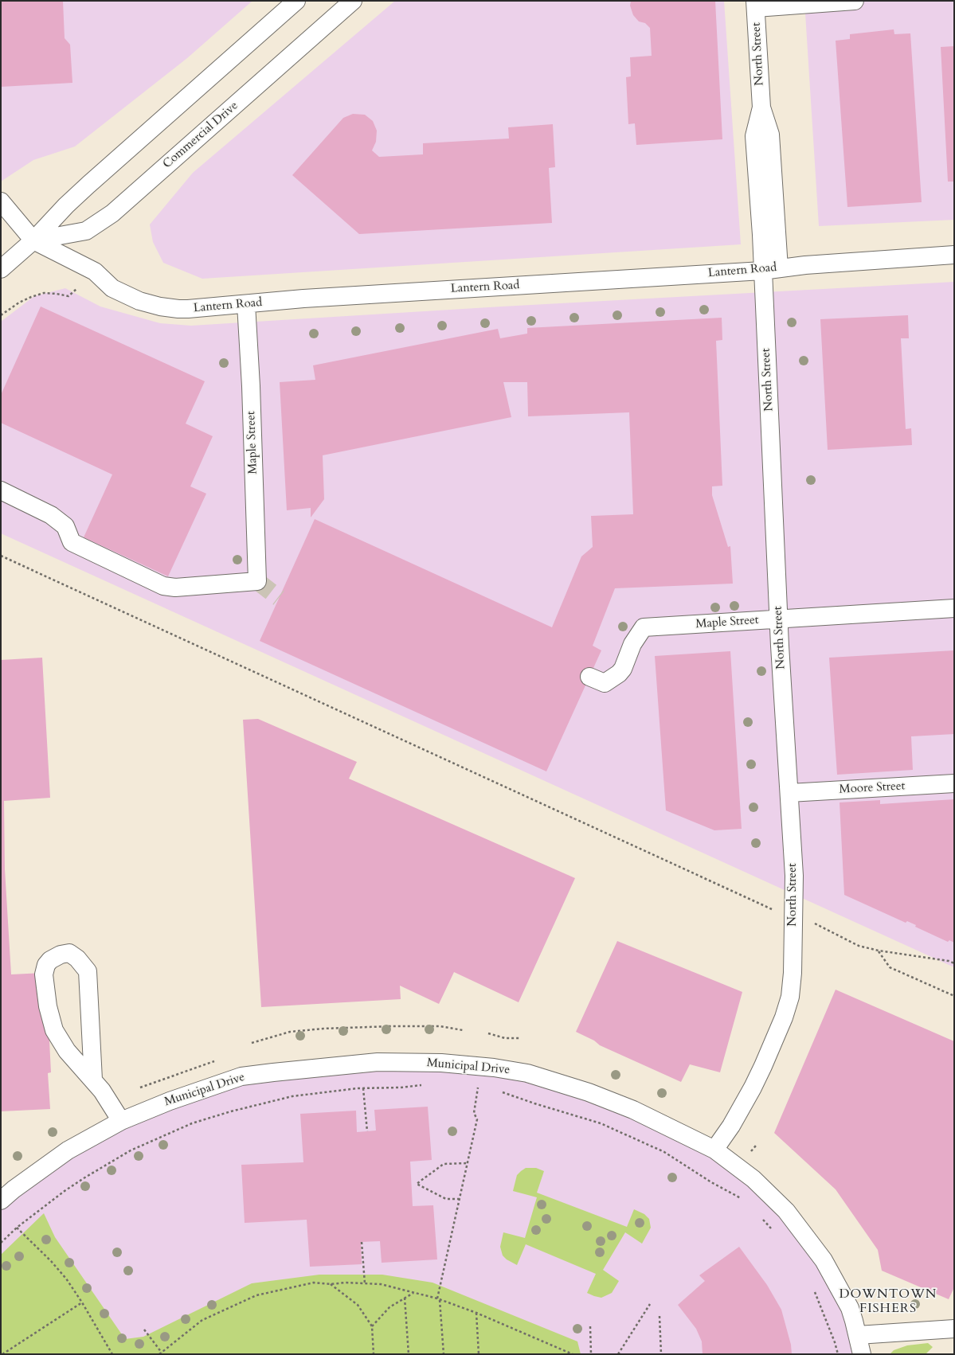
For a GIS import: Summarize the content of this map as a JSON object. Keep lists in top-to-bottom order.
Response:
{
  "streets": {
    "street": [
      "North Street",
      "Commercial Drive",
      "Lantern Road",
      "Maple Street",
      "Moore Street",
      "Municipal Drive"
    ]
  },
  "crossings": [
    ["North Street", "Lantern Road"],
    ["North Street", "Maple Street"],
    ["North Street", "Moore Street"],
    ["North Street", "Municipal Drive"],
    ["Commercial Drive", "Lantern Road"],
    ["Lantern Road", "Maple Street"]
  ],
  "districts": ["DOWNTOWN FISHERS"]
}
